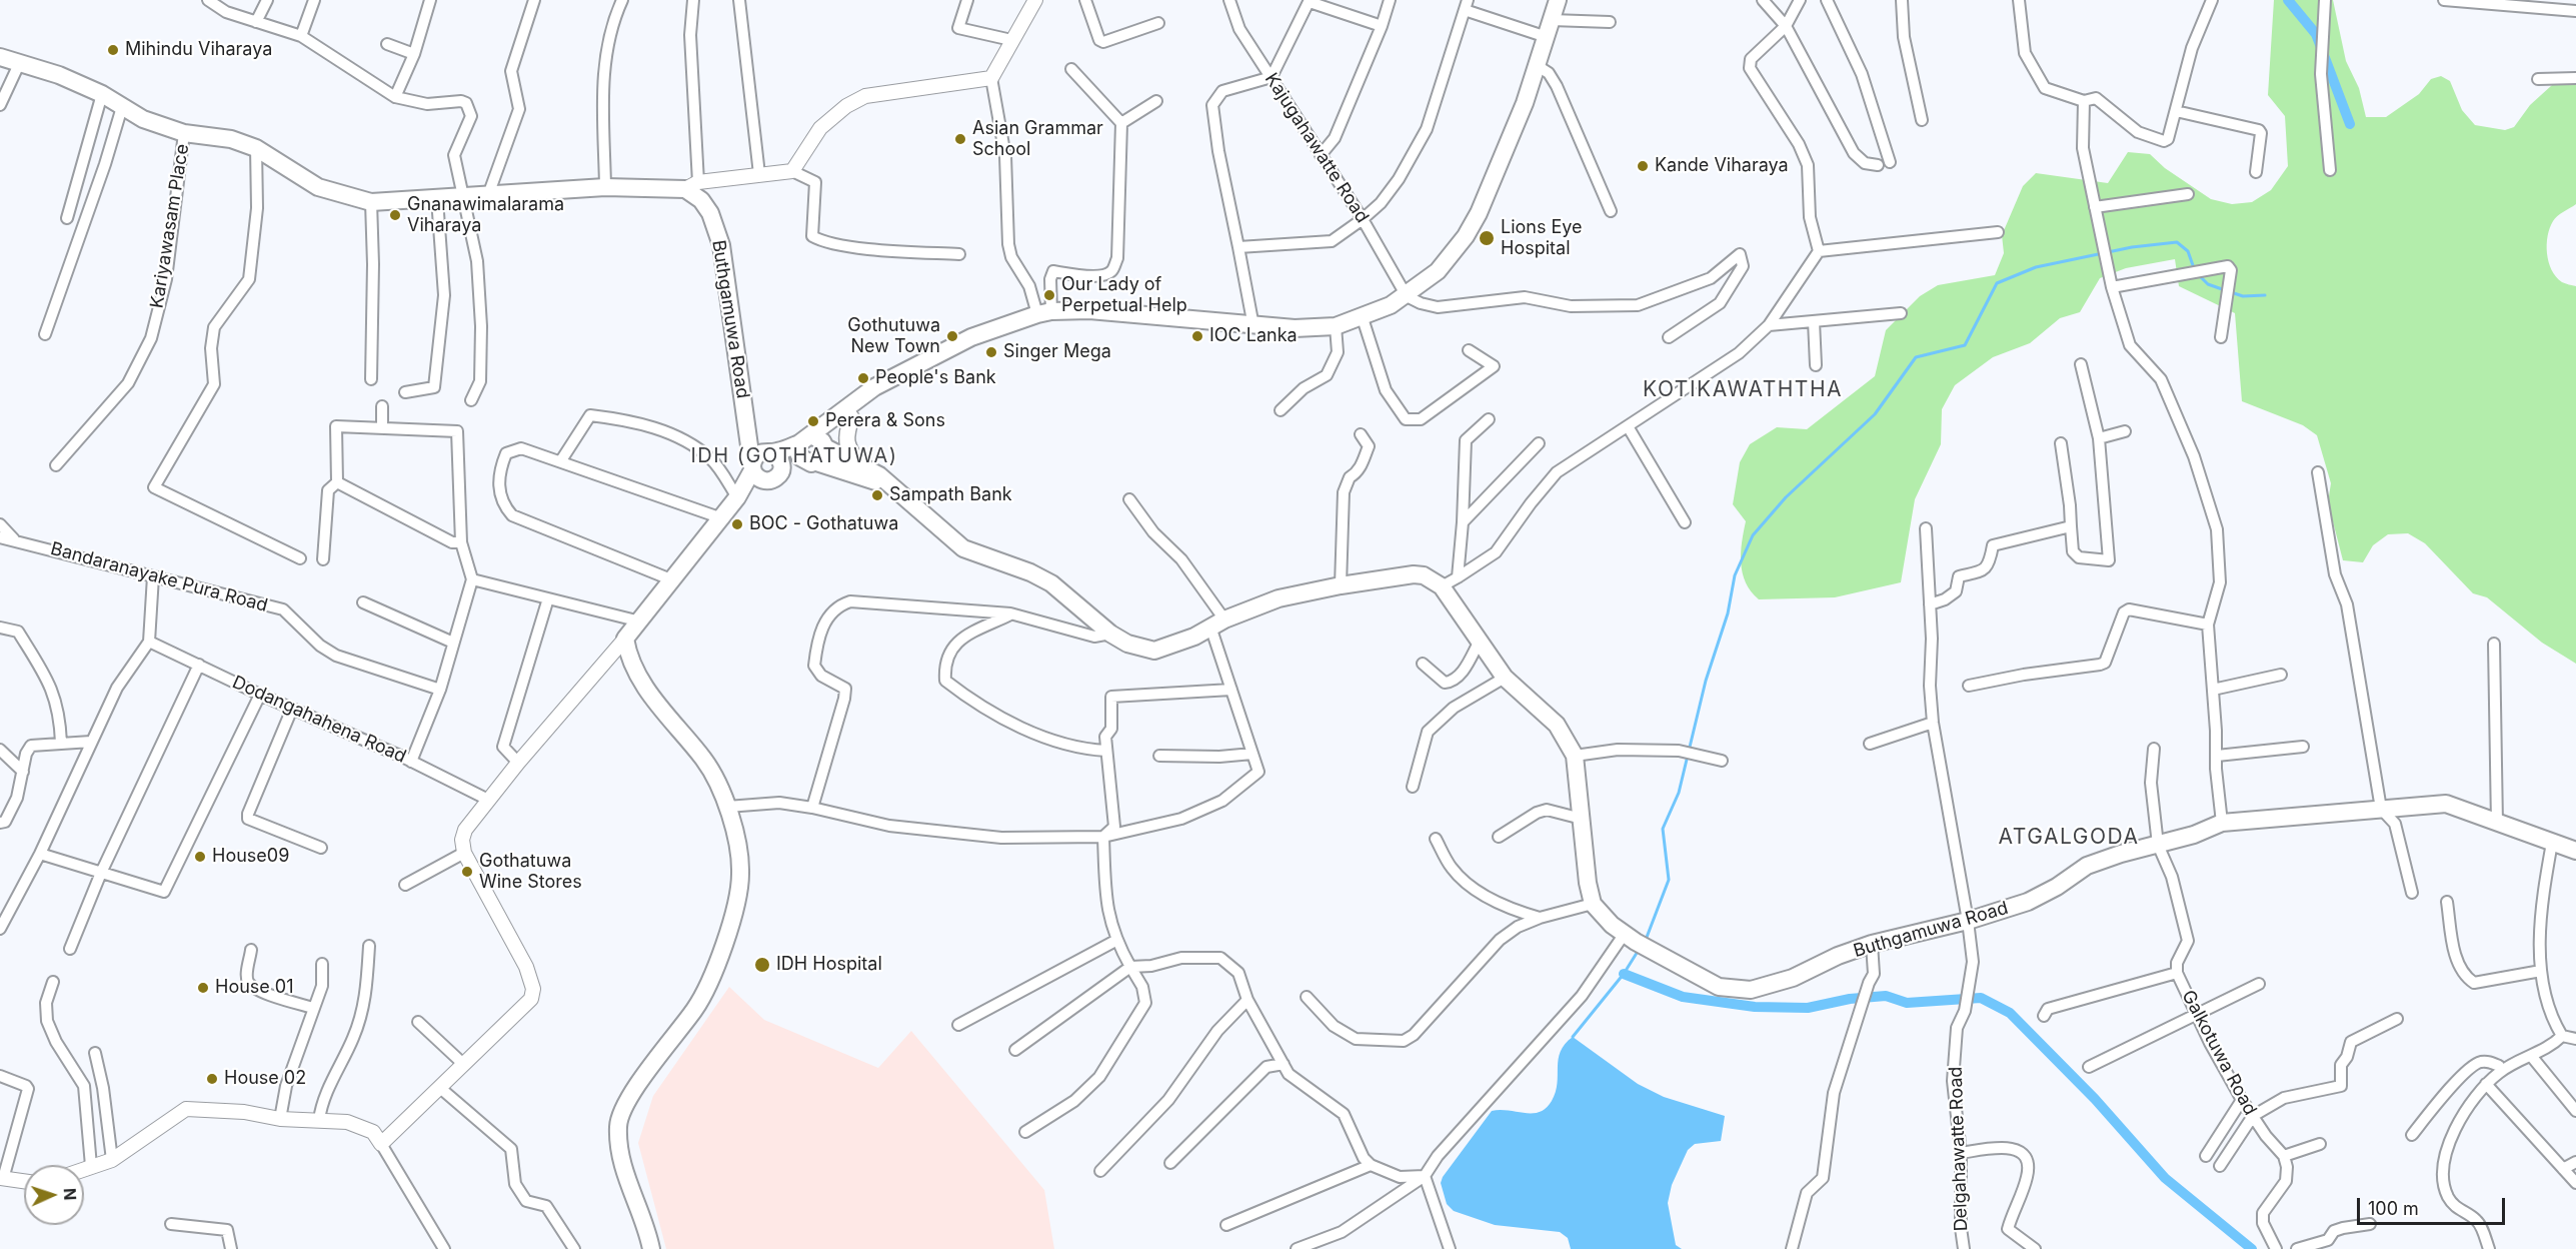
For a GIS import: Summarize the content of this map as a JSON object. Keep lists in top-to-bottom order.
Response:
{
  "streets": {
    "main road": ["Buthgamuwa Road"],
    "street": [
      "Kajugahawatte Road",
      "Kariyawasam Place",
      "Bandaranayake Pura Road",
      "Dodangahahena Road",
      "Galkotuwa Road",
      "Delgahawatte Road"
    ]
  },
  "crossings": [
    ["Buthgamuwa Road", "Galkotuwa Road"],
    ["Buthgamuwa Road", "Delgahawatte Road"]
  ],
  "districts": ["KOTIKAWATHTHA", "IDH (GOTHATUWA)", "ATGALGODA"],
  "places": [
    "Mihindu Viharaya",
    "Asian Grammar School",
    "Kande Viharaya",
    "Gnanawimalarama Viharaya",
    "Lions Eye Hospital",
    "Our Lady of Perpetual Help",
    "Gothutuwa New Town",
    "IOC Lanka",
    "Singer Mega",
    "People's Bank",
    "Perera & Sons",
    "Sampath Bank",
    "BOC - Gothatuwa",
    "House09",
    "Gothatuwa Wine Stores",
    "IDH Hospital",
    "House 01",
    "House 02"
  ],
  "scale_bar": "100 m",
  "north": "right"
}
